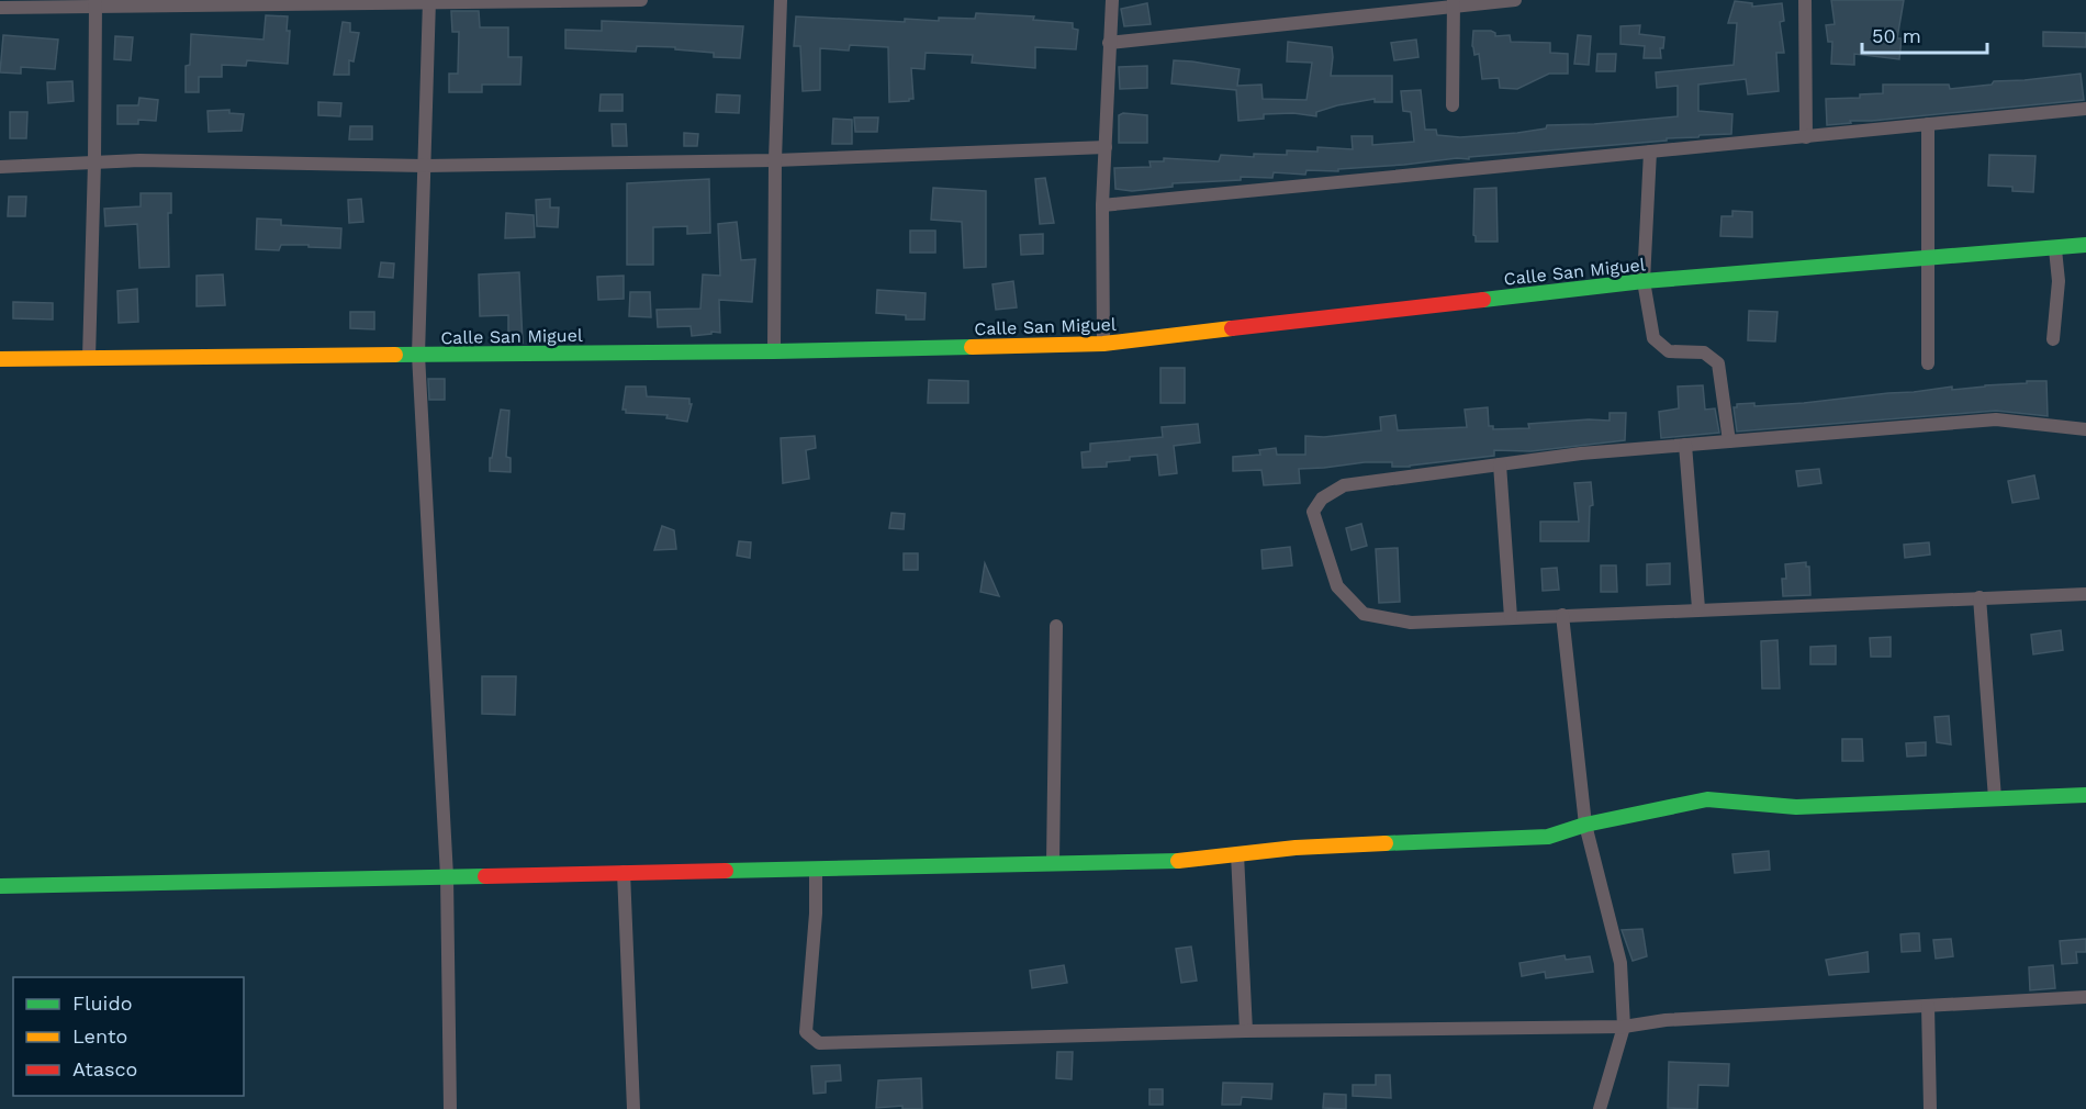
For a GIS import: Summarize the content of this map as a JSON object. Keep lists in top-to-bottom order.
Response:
{
  "streets": {
    "street": ["Calle San Miguel"]
  },
  "legend": ["Fluido", "Lento", "Atasco"],
  "scale_bar": "50 m"
}
